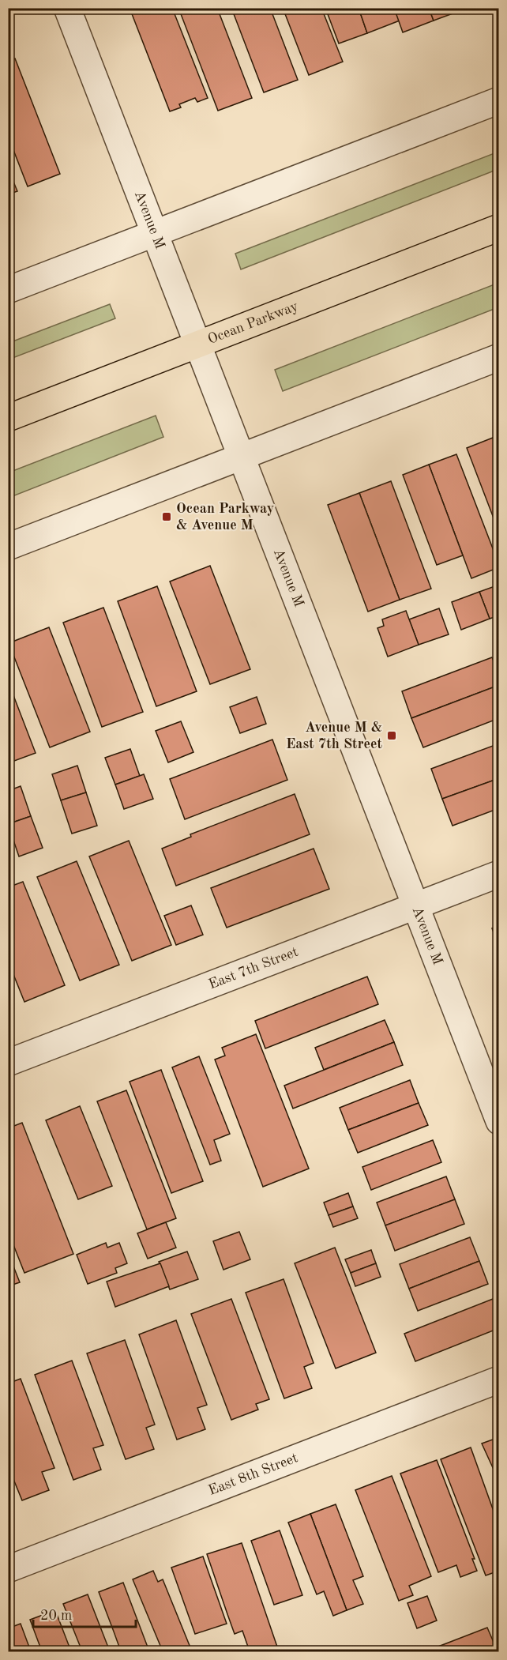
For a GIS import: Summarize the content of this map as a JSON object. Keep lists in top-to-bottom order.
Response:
{
  "streets": {
    "main road": ["Ocean Parkway"],
    "street": ["Avenue M", "East 7th Street", "East 8th Street"]
  },
  "crossings": [
    ["Avenue M", "Ocean Parkway"],
    ["Avenue M", "East 7th Street"]
  ],
  "places": {
    "transit": ["Ocean Parkway & Avenue M", "Avenue M & East 7th Street"]
  },
  "scale_bar": "20 m"
}
